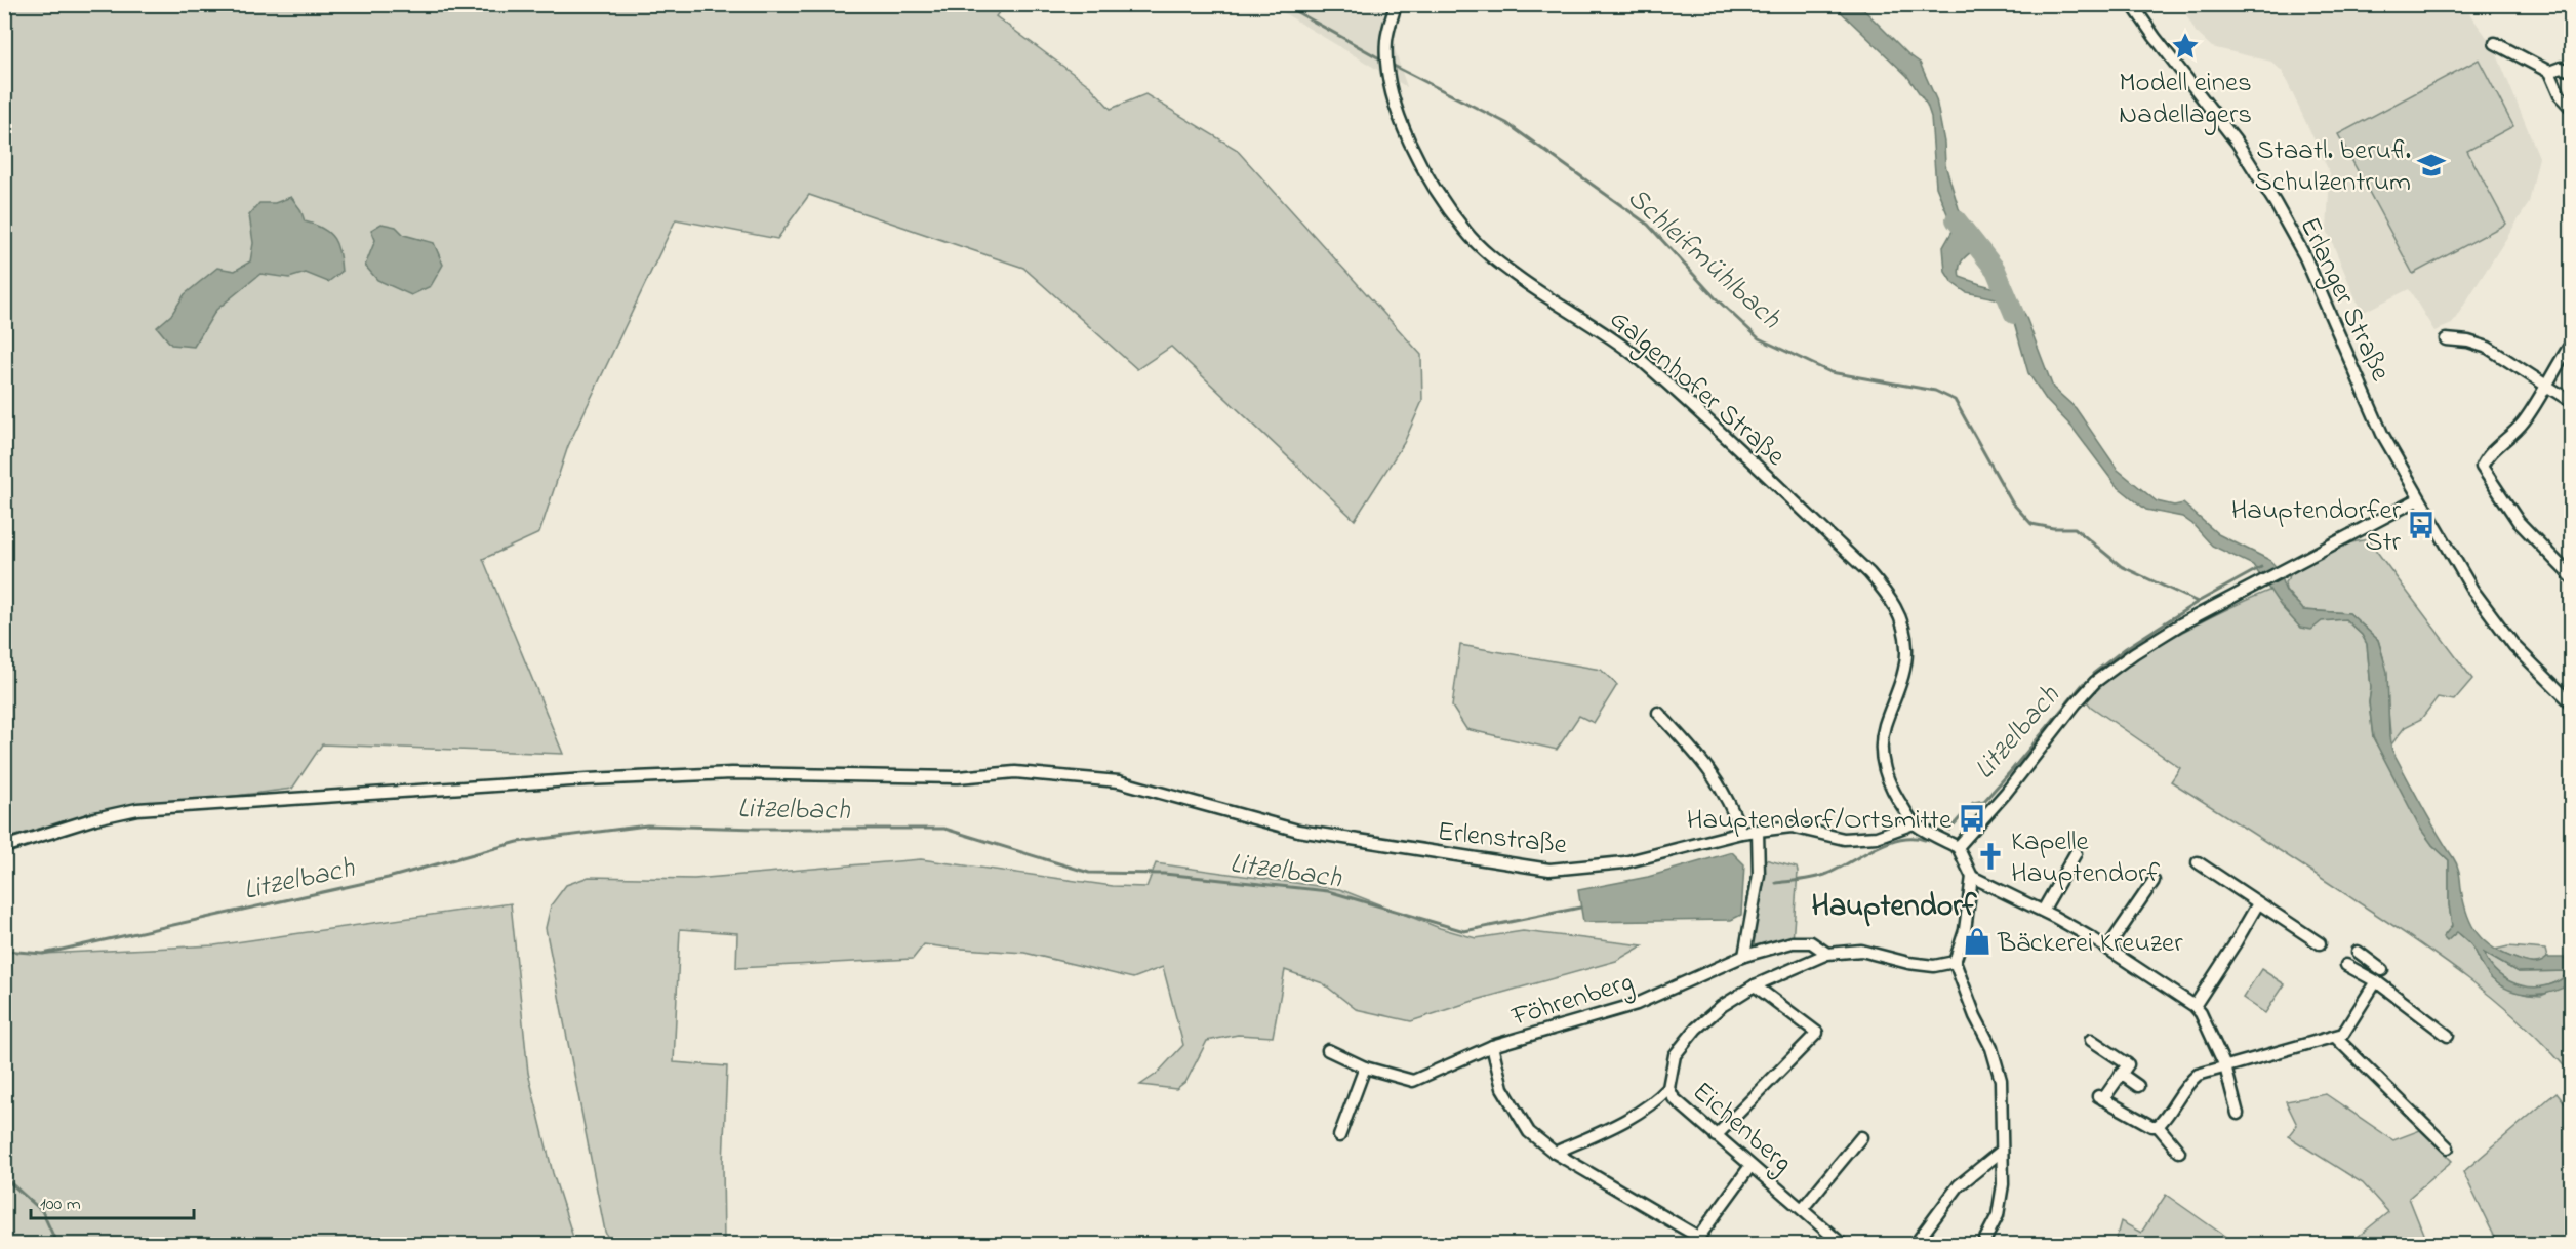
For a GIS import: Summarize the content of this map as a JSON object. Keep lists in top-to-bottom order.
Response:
{
  "streets": {
    "street": [
      "Erlanger Straße",
      "Galgenhofer Straße",
      "Erlenstraße",
      "Föhrenberg",
      "Eichenberg"
    ]
  },
  "crossings": [
    ["Galgenhofer Straße", "Erlenstraße"],
    ["Föhrenberg", "Eichenberg"]
  ],
  "districts": ["Hauptendorf"],
  "water": ["Schleifmühlbach", "Litzelbach"],
  "places": {
    "place": ["Modell eines Nadellagers"],
    "school or university": ["Staatl. berufl. Schulzentrum"],
    "bus stop": ["Hauptendorfer Str", "Hauptendorf/Ortsmitte"],
    "church": ["Kapelle Hauptendorf"],
    "shop": ["Bäckerei Kreuzer"]
  },
  "scale_bar": "100 m"
}
